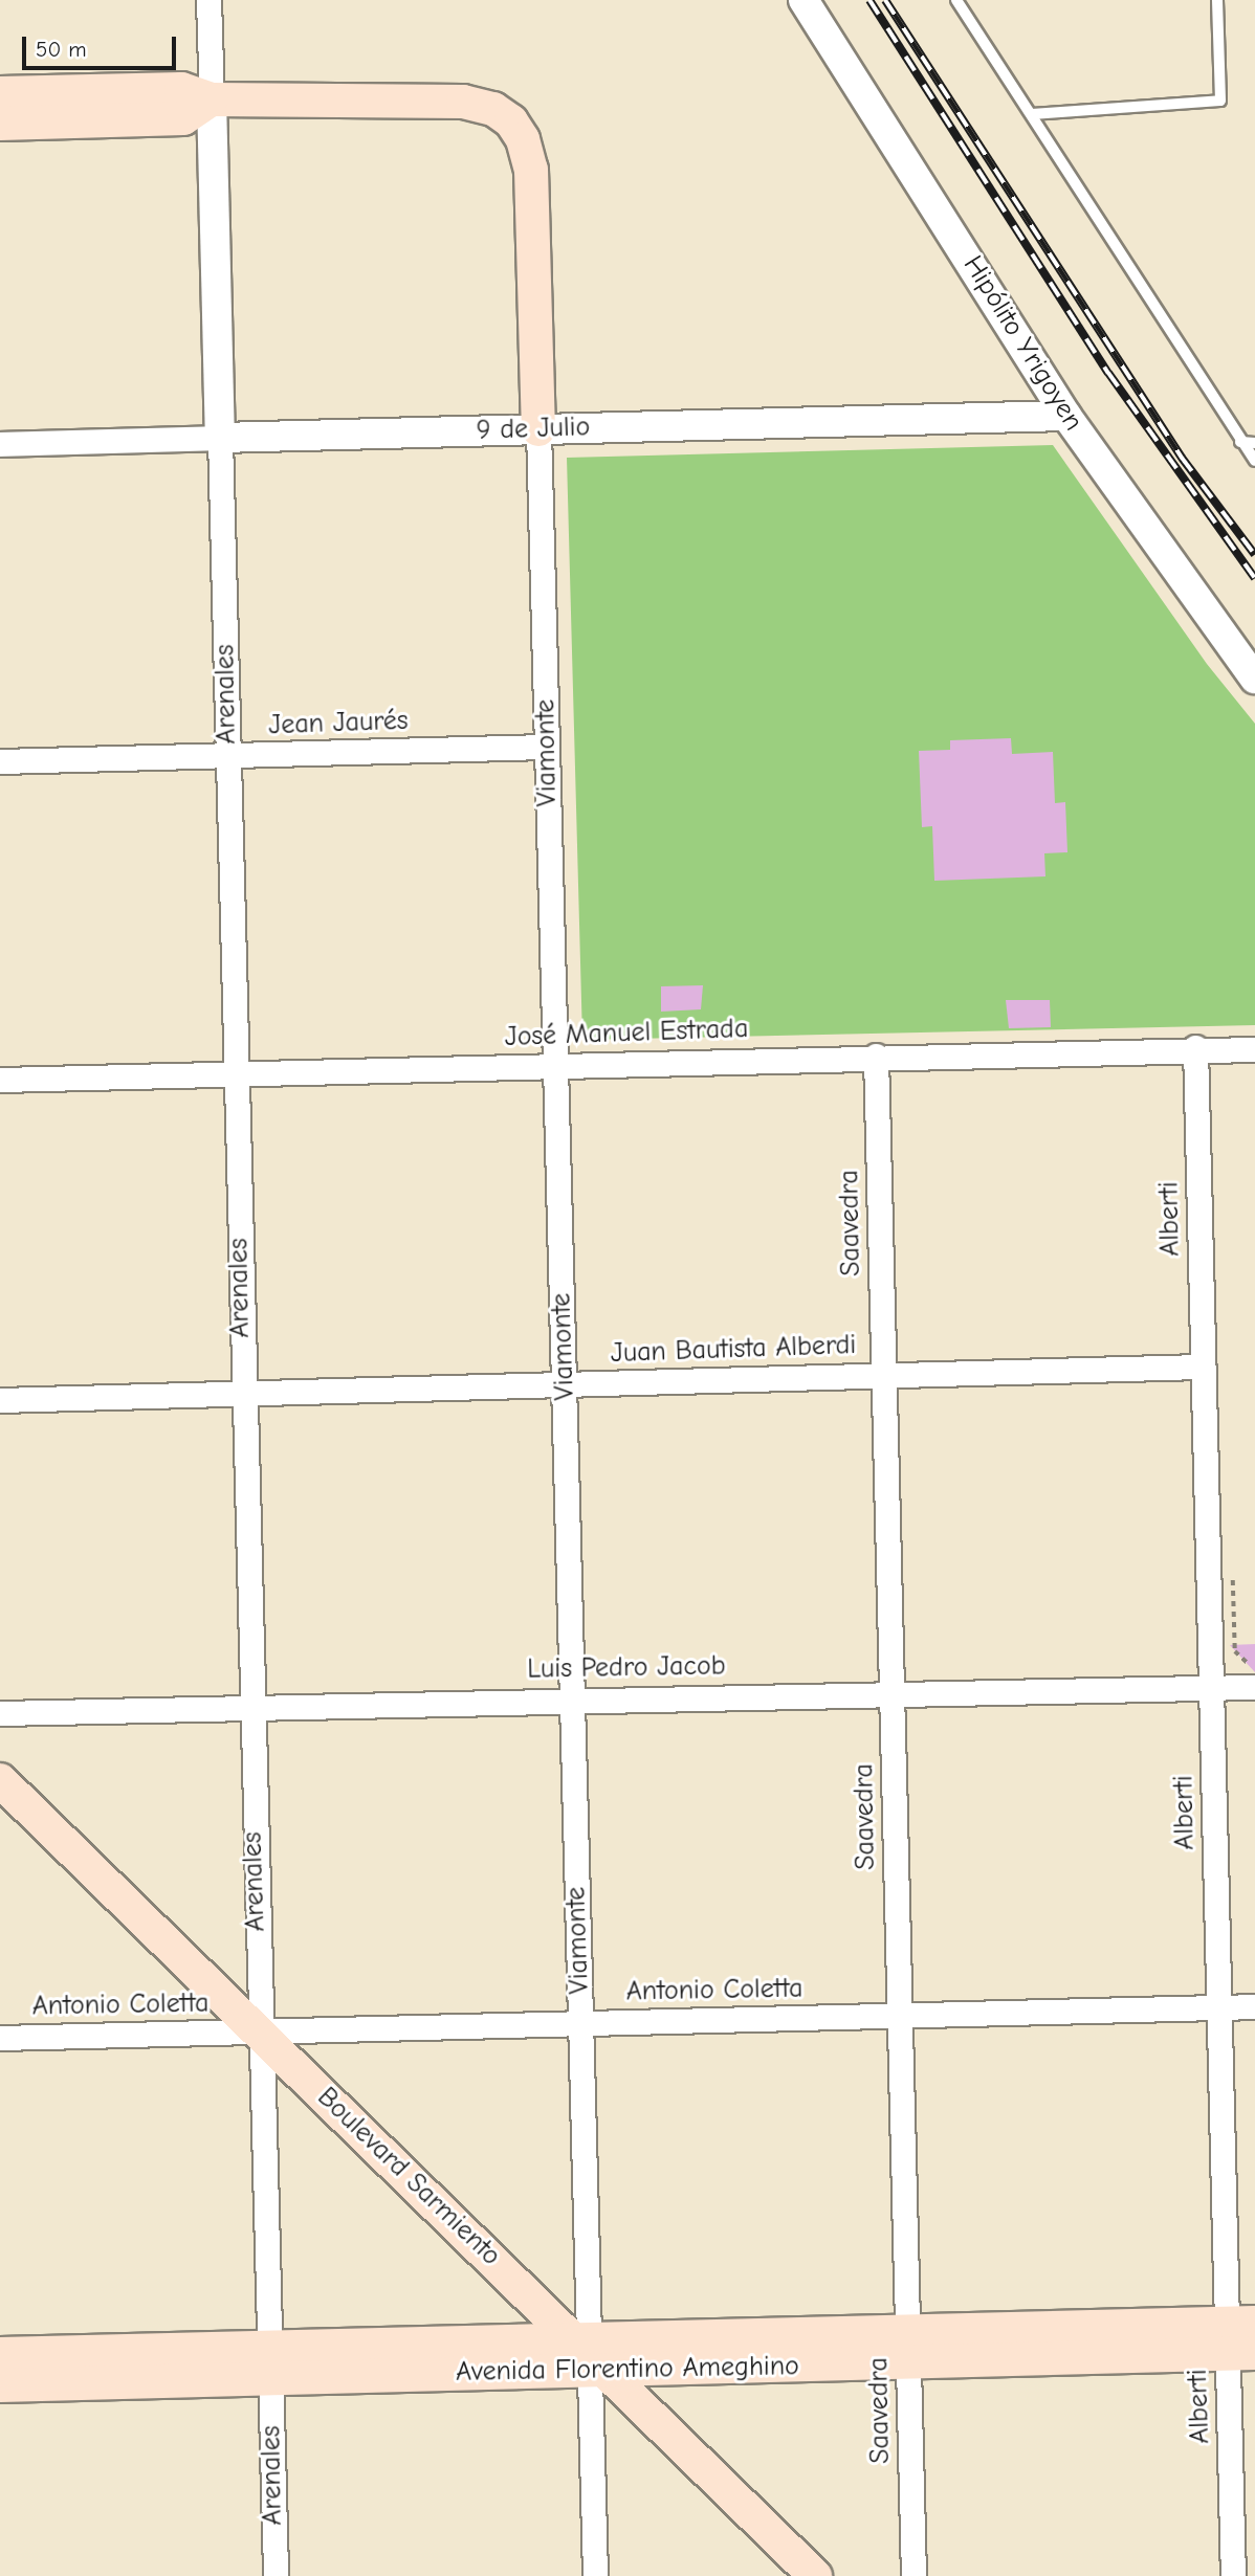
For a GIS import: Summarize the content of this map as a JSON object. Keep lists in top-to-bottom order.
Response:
{
  "streets": {
    "main road": ["Viamonte", "Boulevard Sarmiento", "Avenida Florentino Ameghino"],
    "street": [
      "Hipólito Yrigoyen",
      "9 de Julio",
      "Arenales",
      "Jean Jaurés",
      "José Manuel Estrada",
      "Alberti",
      "Saavedra",
      "Juan Bautista Alberdi",
      "Luis Pedro Jacob",
      "Antonio Coletta"
    ]
  },
  "crossings": [
    ["Hipólito Yrigoyen", "9 de Julio"],
    ["9 de Julio", "Arenales"],
    ["9 de Julio", "Viamonte"],
    ["Arenales", "Jean Jaurés"],
    ["Arenales", "Viamonte"],
    ["Arenales", "José Manuel Estrada"],
    ["Arenales", "Juan Bautista Alberdi"],
    ["Arenales", "Luis Pedro Jacob"],
    ["Arenales", "Antonio Coletta"],
    ["Arenales", "Boulevard Sarmiento"],
    ["Arenales", "Avenida Florentino Ameghino"],
    ["Jean Jaurés", "Viamonte"],
    ["Viamonte", "José Manuel Estrada"],
    ["Viamonte", "Juan Bautista Alberdi"],
    ["Viamonte", "Luis Pedro Jacob"],
    ["Viamonte", "Antonio Coletta"],
    ["Viamonte", "Boulevard Sarmiento"],
    ["Viamonte", "Avenida Florentino Ameghino"],
    ["José Manuel Estrada", "Alberti"],
    ["José Manuel Estrada", "Saavedra"],
    ["Alberti", "Juan Bautista Alberdi"],
    ["Alberti", "Luis Pedro Jacob"],
    ["Alberti", "Antonio Coletta"],
    ["Alberti", "Avenida Florentino Ameghino"],
    ["Saavedra", "Juan Bautista Alberdi"],
    ["Saavedra", "Luis Pedro Jacob"],
    ["Saavedra", "Antonio Coletta"],
    ["Saavedra", "Avenida Florentino Ameghino"],
    ["Antonio Coletta", "Boulevard Sarmiento"],
    ["Boulevard Sarmiento", "Avenida Florentino Ameghino"]
  ],
  "scale_bar": "50 m"
}
